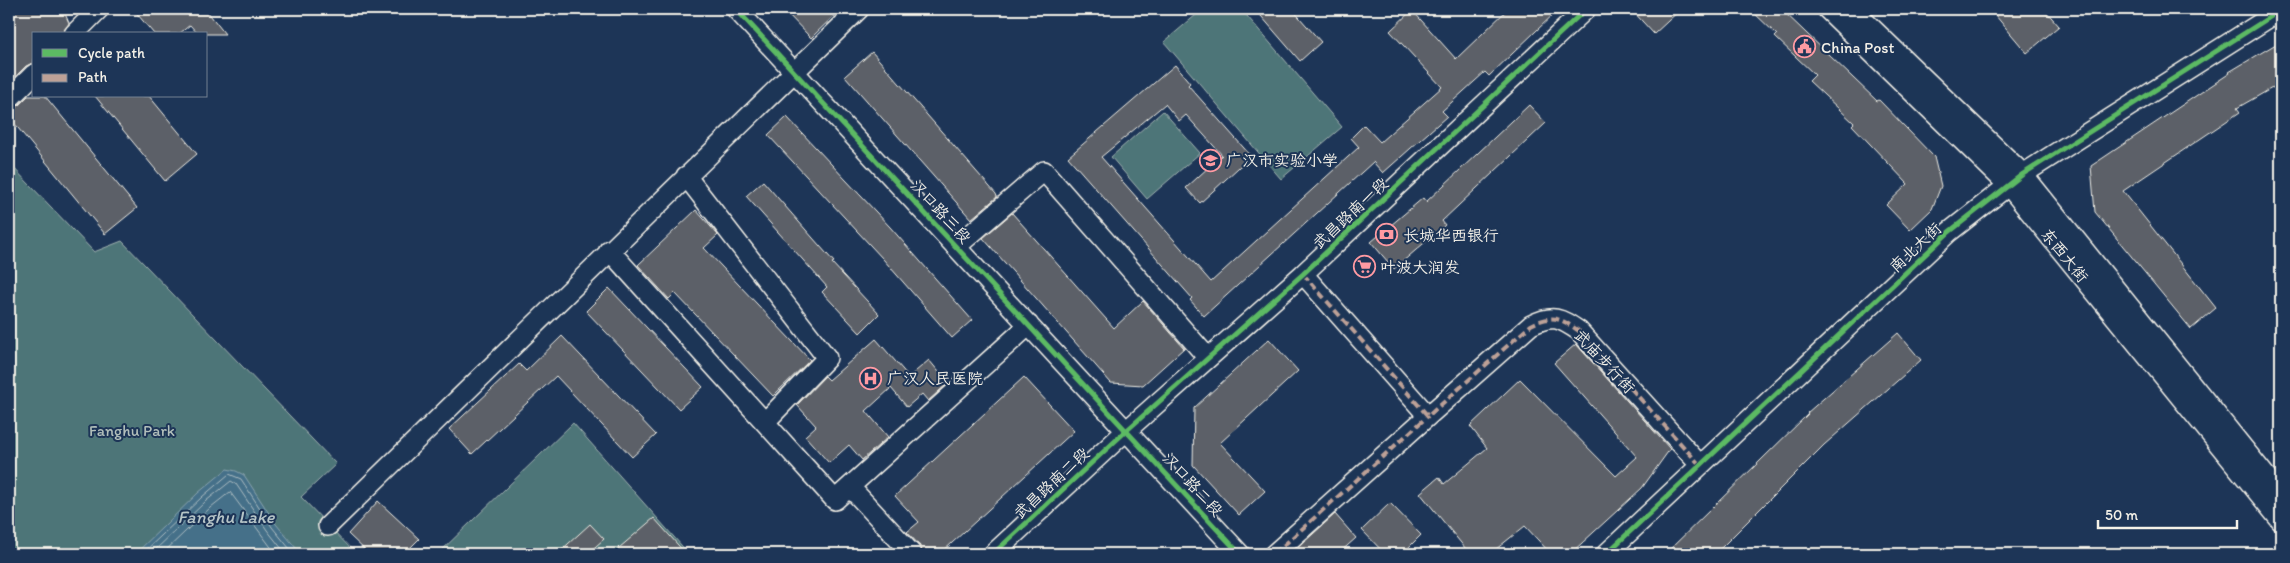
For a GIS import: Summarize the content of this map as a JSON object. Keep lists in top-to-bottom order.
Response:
{
  "streets": {
    "street": [
      "汉口路三段",
      "武昌路南一段",
      "南北大街",
      "东西大街",
      "武庙步行街",
      "武昌路南二段",
      "汉口路二段"
    ]
  },
  "crossings": [
    ["汉口路三段", "武昌路南一段"],
    ["汉口路三段", "武昌路南二段"],
    ["汉口路三段", "汉口路二段"],
    ["武昌路南一段", "武昌路南二段"],
    ["武昌路南一段", "汉口路二段"],
    ["南北大街", "东西大街"],
    ["南北大街", "武庙步行街"],
    ["武昌路南二段", "汉口路二段"]
  ],
  "water": ["Fanghu Lake"],
  "parks": ["Fanghu Park"],
  "places": {
    "public building": ["China Post"],
    "school or university": ["广汉市实验小学"],
    "bank": ["长城华西银行"],
    "supermarket": ["叶波大润发"],
    "hospital": ["广汉人民医院"]
  },
  "legend": ["Cycle path", "Path"],
  "scale_bar": "50 m"
}
